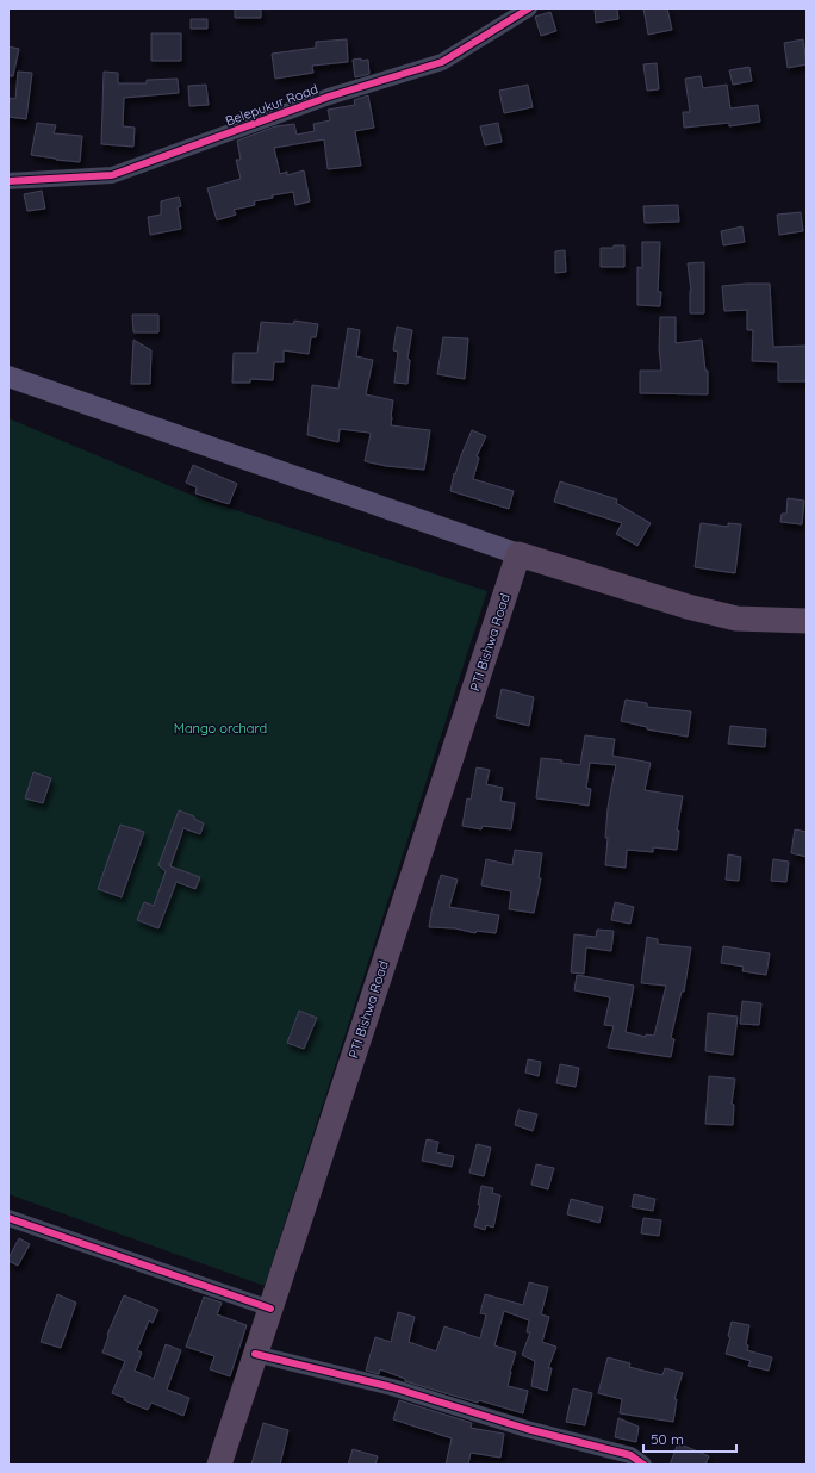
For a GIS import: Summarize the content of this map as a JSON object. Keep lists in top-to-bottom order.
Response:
{
  "streets": {
    "highway": ["PTI Bishwa Road"],
    "street": ["Belepukur Road"]
  },
  "parks": ["Mango orchard"],
  "scale_bar": "50 m"
}
